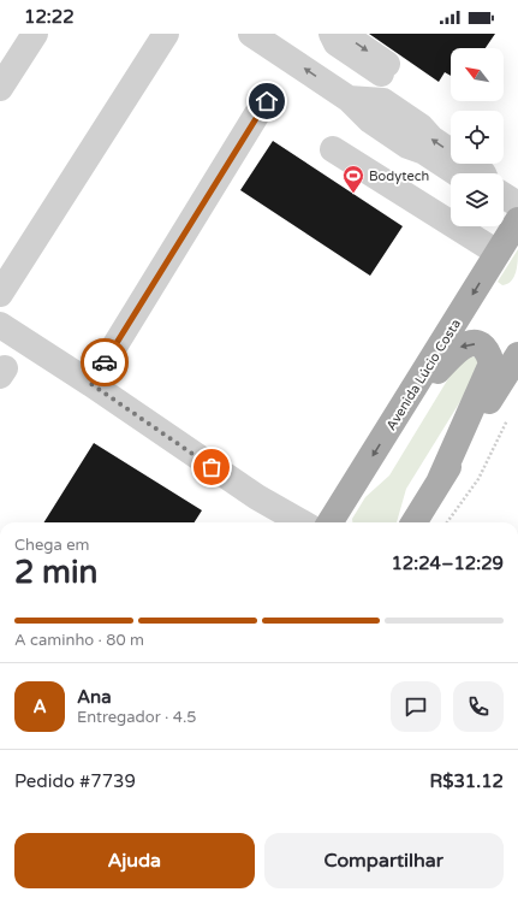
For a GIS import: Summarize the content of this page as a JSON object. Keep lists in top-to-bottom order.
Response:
{
  "streets": {
    "main road": ["Avenida Lúcio Costa"]
  },
  "places": {
    "sports": ["Bodytech"]
  },
  "north": "top left",
  "page": {
    "status": "12:22",
    "heading": ["2 min", "Chega em", "12:24–12:29"],
    "panel": [
      "Ana",
      "Entregador · 4.5",
      "Pedido #7739",
      "R$31.12"
    ],
    "bar": "A caminho · 80 m",
    "round": "A",
    "buttons": ["Ajuda", "Compartilhar"]
  }
}
